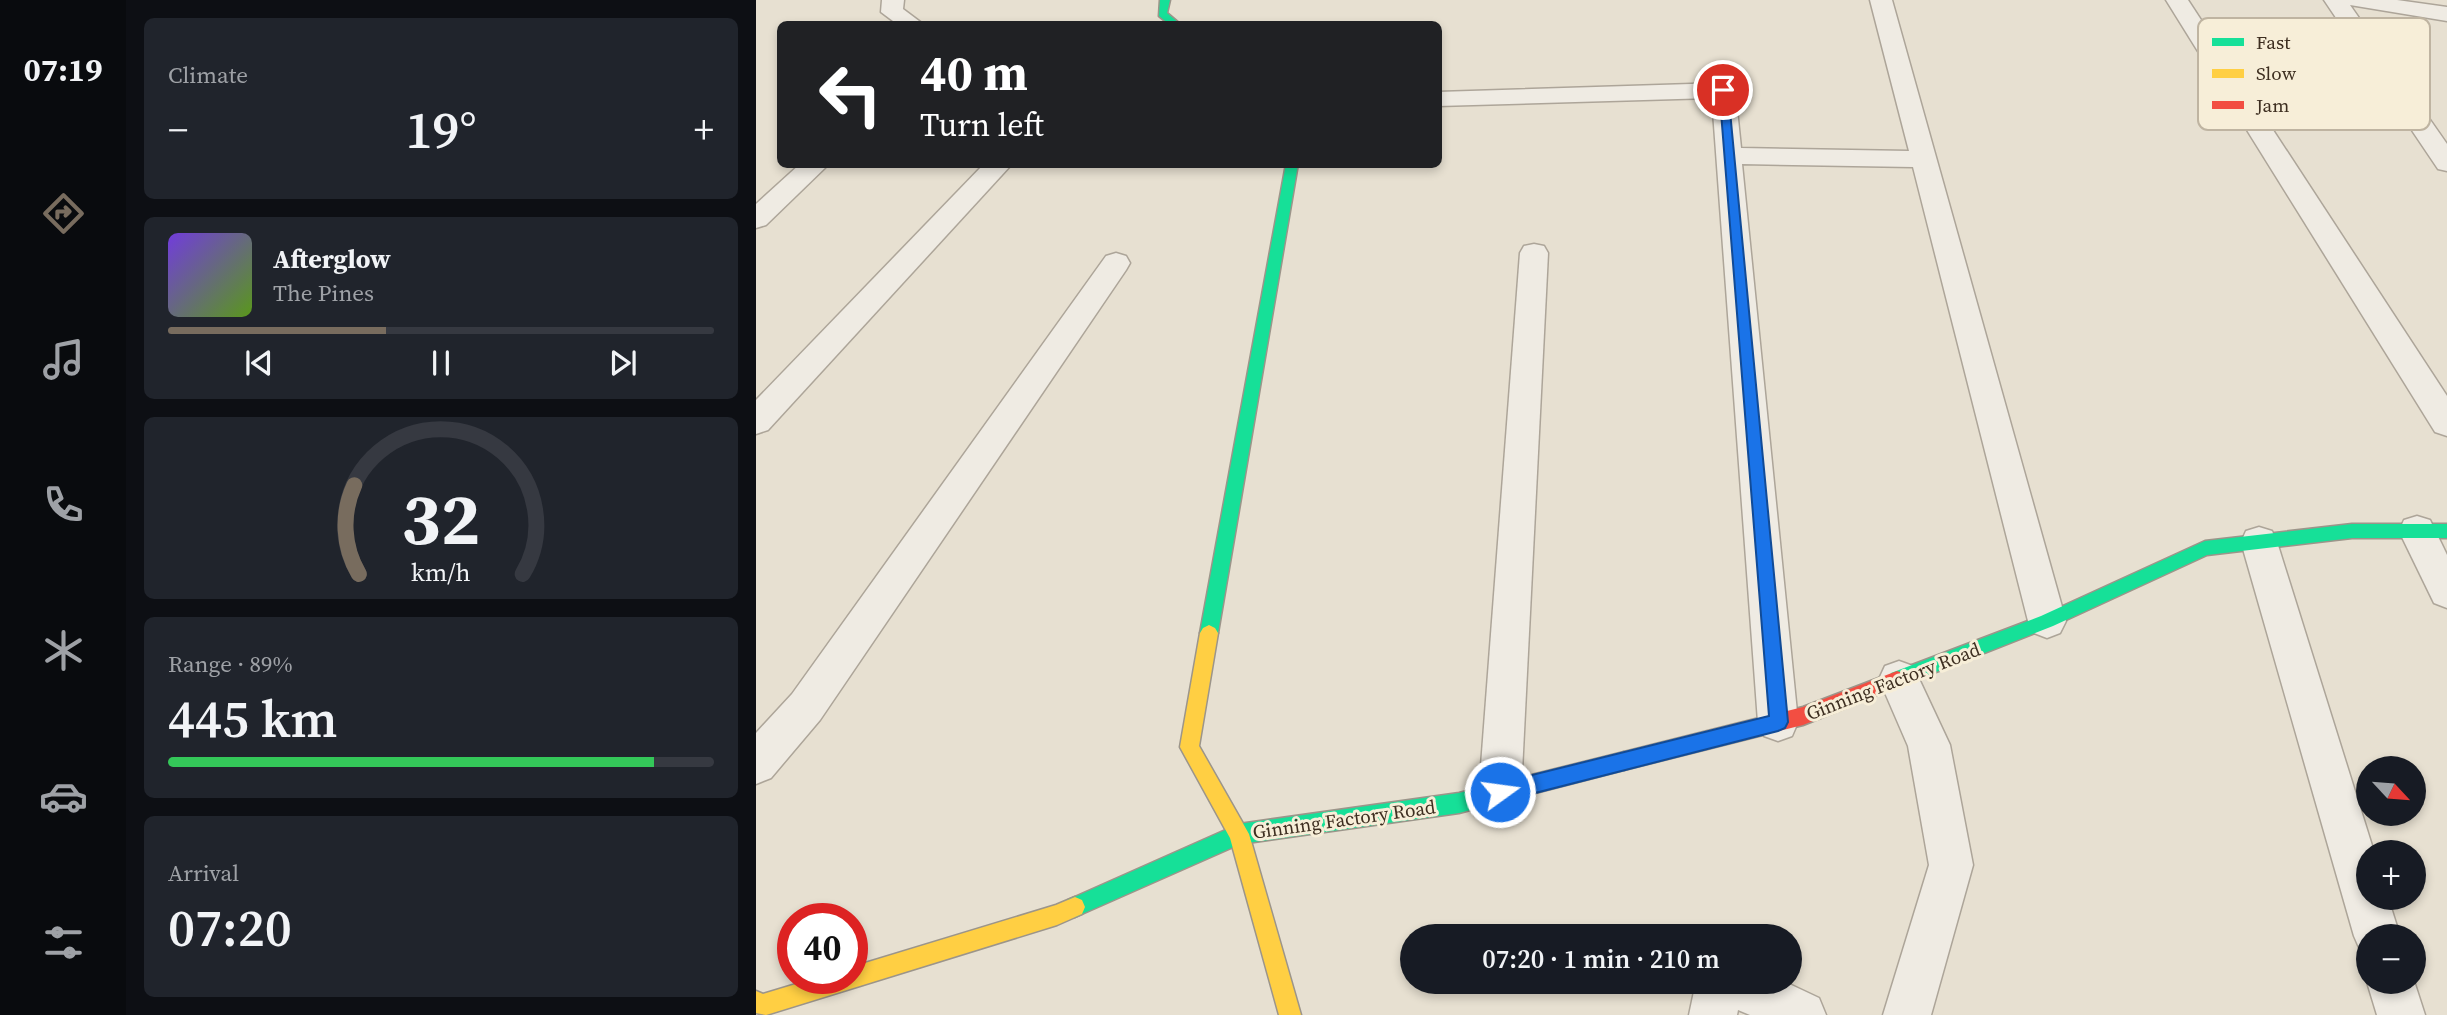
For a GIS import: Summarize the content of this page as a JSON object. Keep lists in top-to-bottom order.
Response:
{
  "streets": {
    "street": ["Ginning Factory Road"]
  },
  "legend": ["Fast", "Slow", "Jam"],
  "north": "bottom right",
  "page": {
    "tabs": "07:19",
    "tile": [
      "Climate",
      ["Range · 89%", "445 km"],
      ["Arrival", "07:20"]
    ],
    "turn": ["40 m", "Turn left"],
    "heat": ["−", "19°", "+"],
    "song": ["Afterglow", "The Pines"],
    "map_buttons": ["+", "−"],
    "limit": "40",
    "trip": "07:20 · 1 min · 210 m",
    "gauge": ["32", "km/h"]
  }
}
